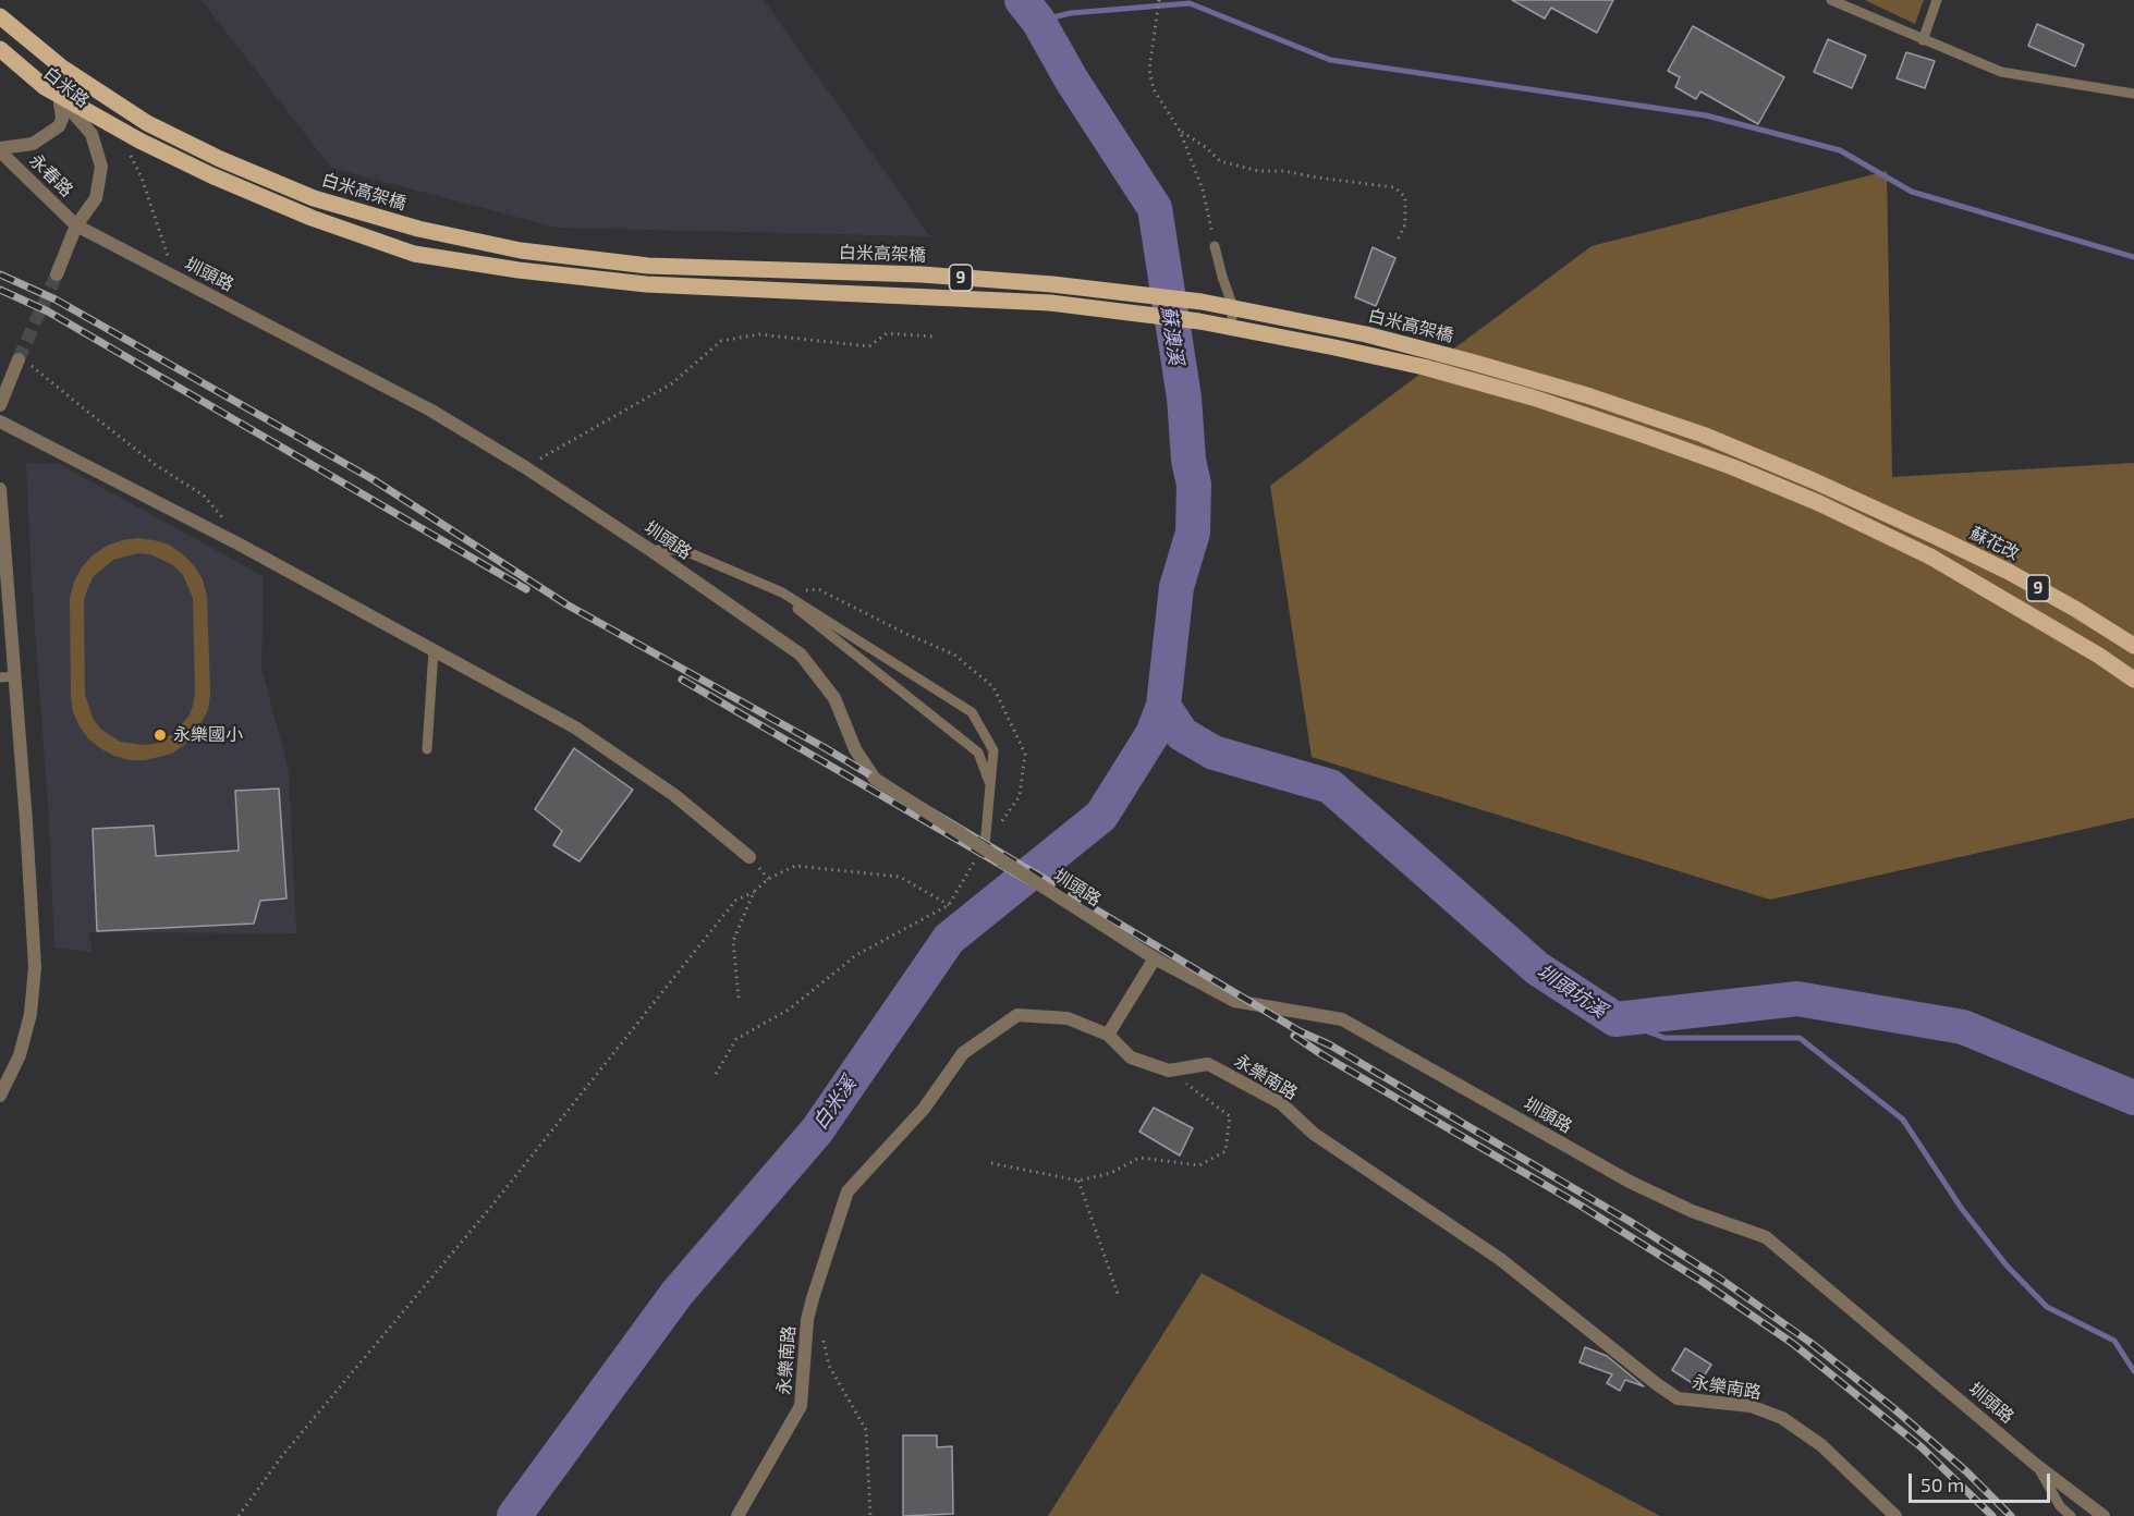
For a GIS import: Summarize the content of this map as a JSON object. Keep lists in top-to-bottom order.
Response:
{
  "streets": {
    "main road": ["白米高架橋", "9", "蘇花改"],
    "street": [
      "白米路",
      "永春路",
      "圳頭路",
      "永樂南路"
    ]
  },
  "crossings": [
    ["白米路", "永春路"],
    ["白米路", "圳頭路"],
    ["永春路", "圳頭路"],
    ["白米高架橋", "蘇花改"]
  ],
  "water": ["蘇澳溪", "圳頭坑溪", "白米溪"],
  "places": ["永樂國小"],
  "scale_bar": "50 m"
}
